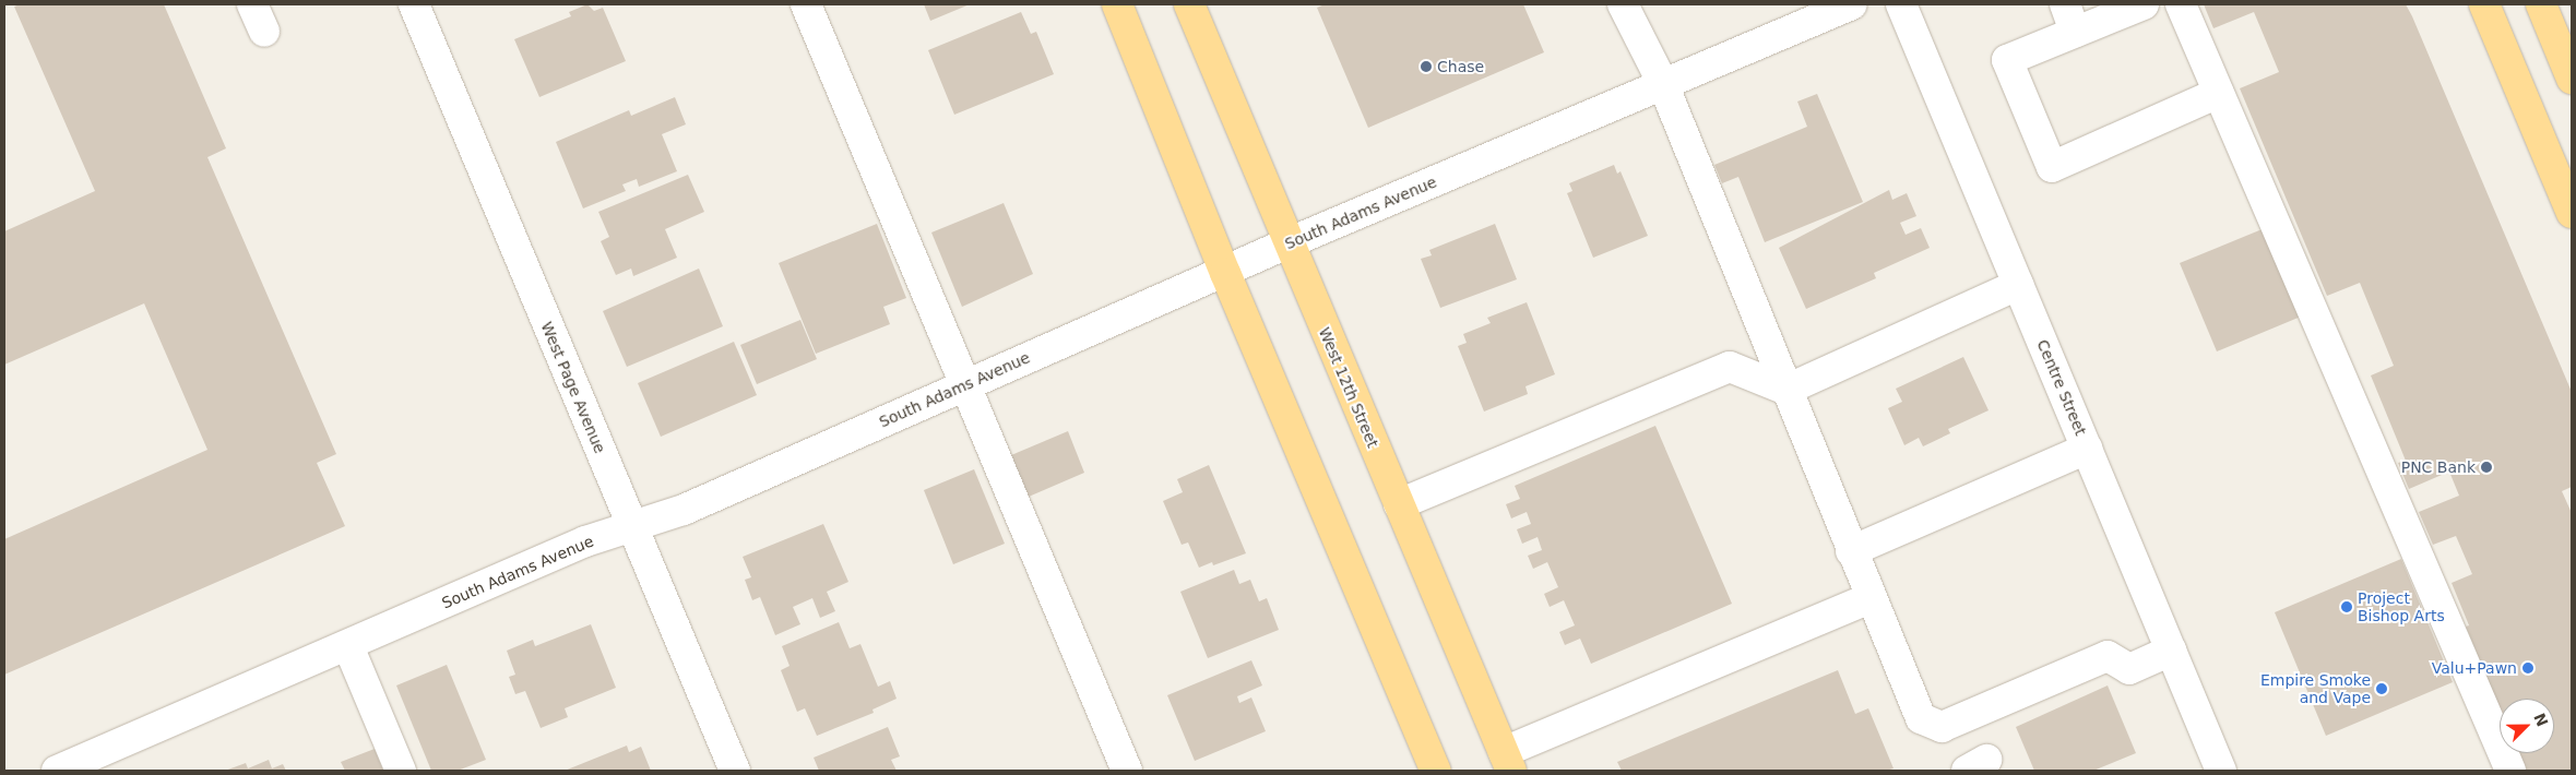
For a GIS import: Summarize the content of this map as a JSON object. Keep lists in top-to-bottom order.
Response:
{
  "streets": {
    "main road": ["West 12th Street"],
    "street": ["South Adams Avenue", "West Page Avenue", "Centre Street"]
  },
  "crossings": [
    ["South Adams Avenue", "West Page Avenue"],
    ["South Adams Avenue", "West 12th Street"]
  ],
  "places": [
    "Chase",
    "PNC Bank",
    "Project Bishop Arts",
    "Valu+Pawn",
    "Empire Smoke and Vape"
  ],
  "north": "top right"
}
